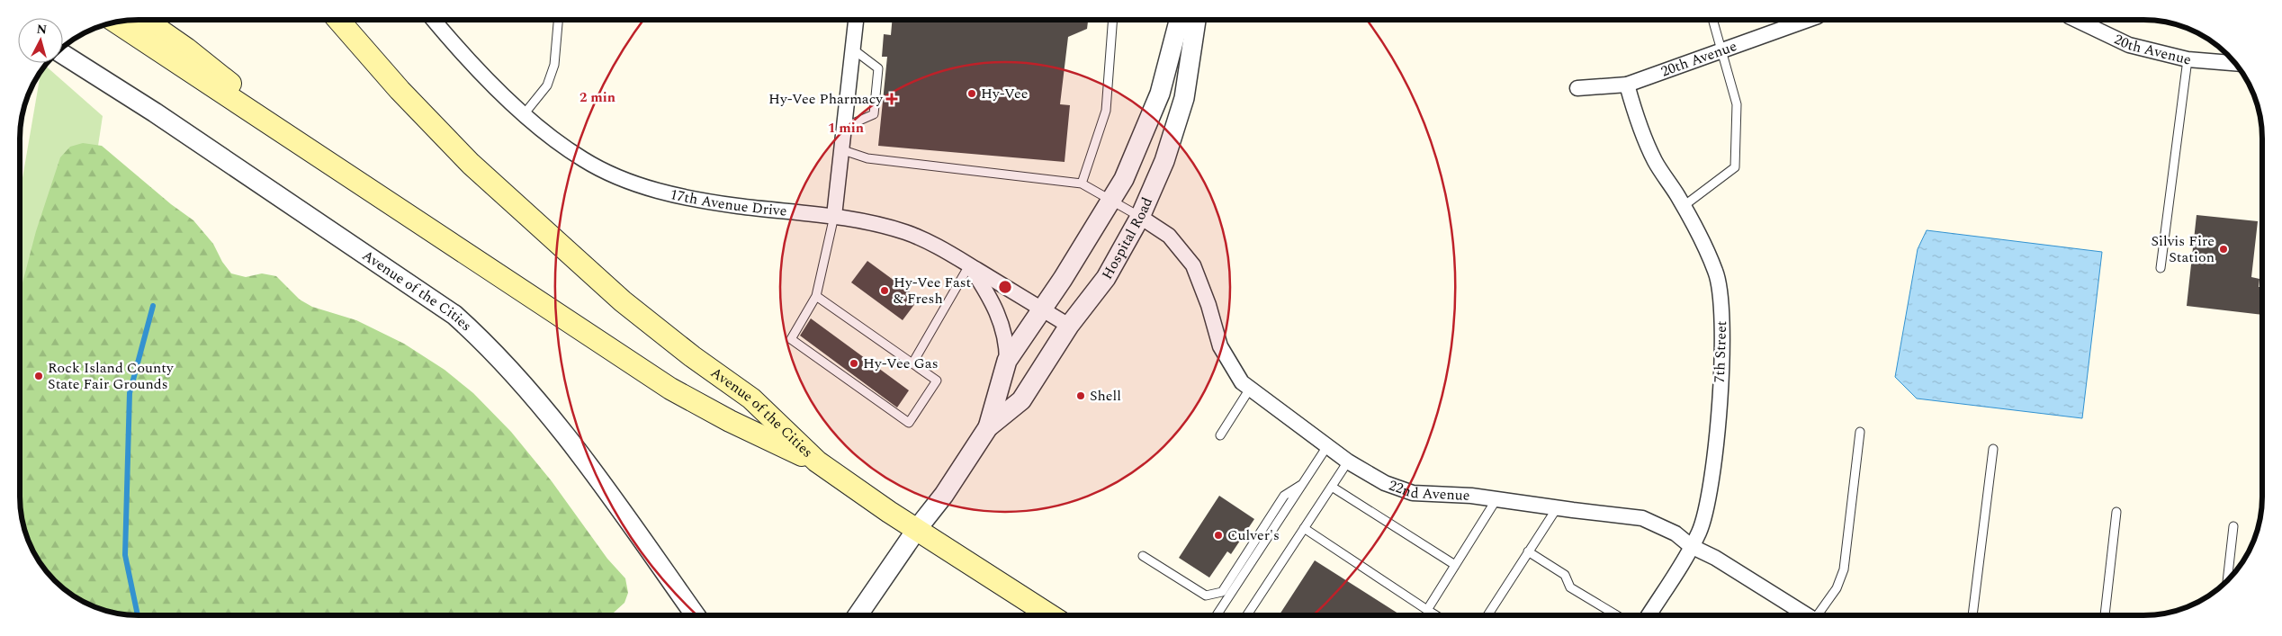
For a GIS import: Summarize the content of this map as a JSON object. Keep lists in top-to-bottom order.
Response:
{
  "streets": {
    "main road": ["Avenue of the Cities"],
    "street": [
      "20th Avenue",
      "17th Avenue Drive",
      "Hospital Road",
      "7th Street",
      "22nd Avenue"
    ]
  },
  "crossings": [
    ["20th Avenue", "7th Street"],
    ["17th Avenue Drive", "Hospital Road"],
    ["Hospital Road", "Avenue of the Cities"],
    ["Hospital Road", "22nd Avenue"],
    ["7th Street", "22nd Avenue"]
  ],
  "places": {
    "other": [
      "Hy-Vee",
      "Silvis Fire Station",
      "Hy-Vee Fast & Fresh",
      "Hy-Vee Gas",
      "Rock Island County State Fair Grounds",
      "Shell",
      "Culver's"
    ],
    "health": ["Hy-Vee Pharmacy"]
  },
  "north": "top",
  "rings": ["2 min", "1 min"]
}
